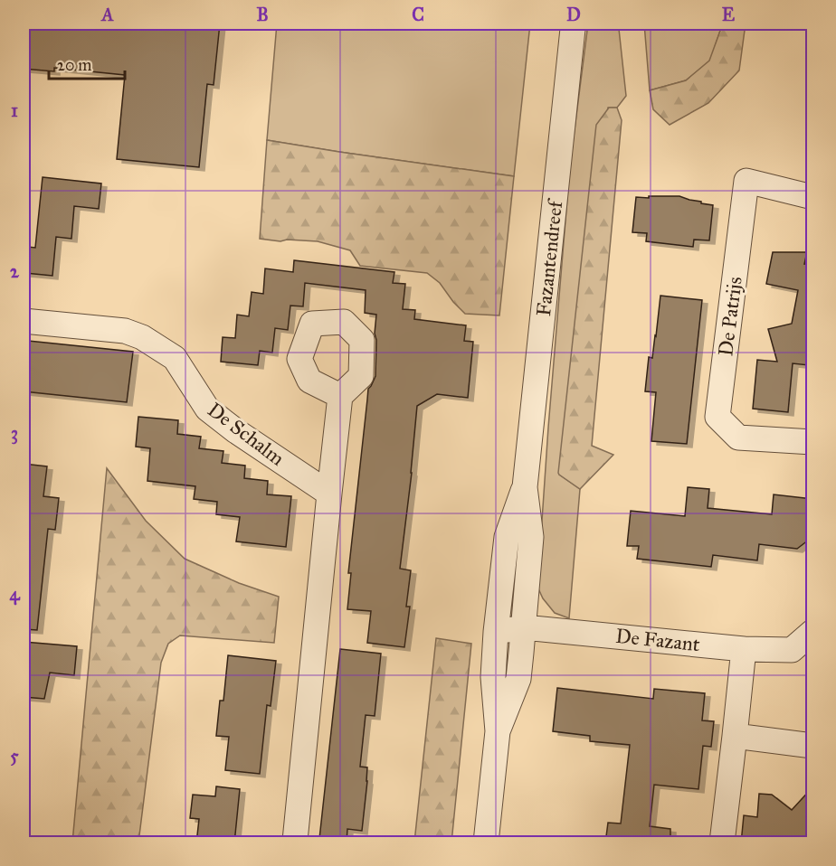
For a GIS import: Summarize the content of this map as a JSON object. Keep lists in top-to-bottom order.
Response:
{
  "streets": {
    "street": [
      "Fazantendreef",
      "De Patrijs",
      "De Schalm",
      "De Fazant"
    ]
  },
  "crossings": [
    ["Fazantendreef", "De Fazant"]
  ],
  "scale_bar": "20 m",
  "grid": {
    "columns": [
      "A",
      "B",
      "C",
      "D",
      "E"
    ],
    "rows": [
      "1",
      "2",
      "3",
      "4",
      "5"
    ]
  }
}
